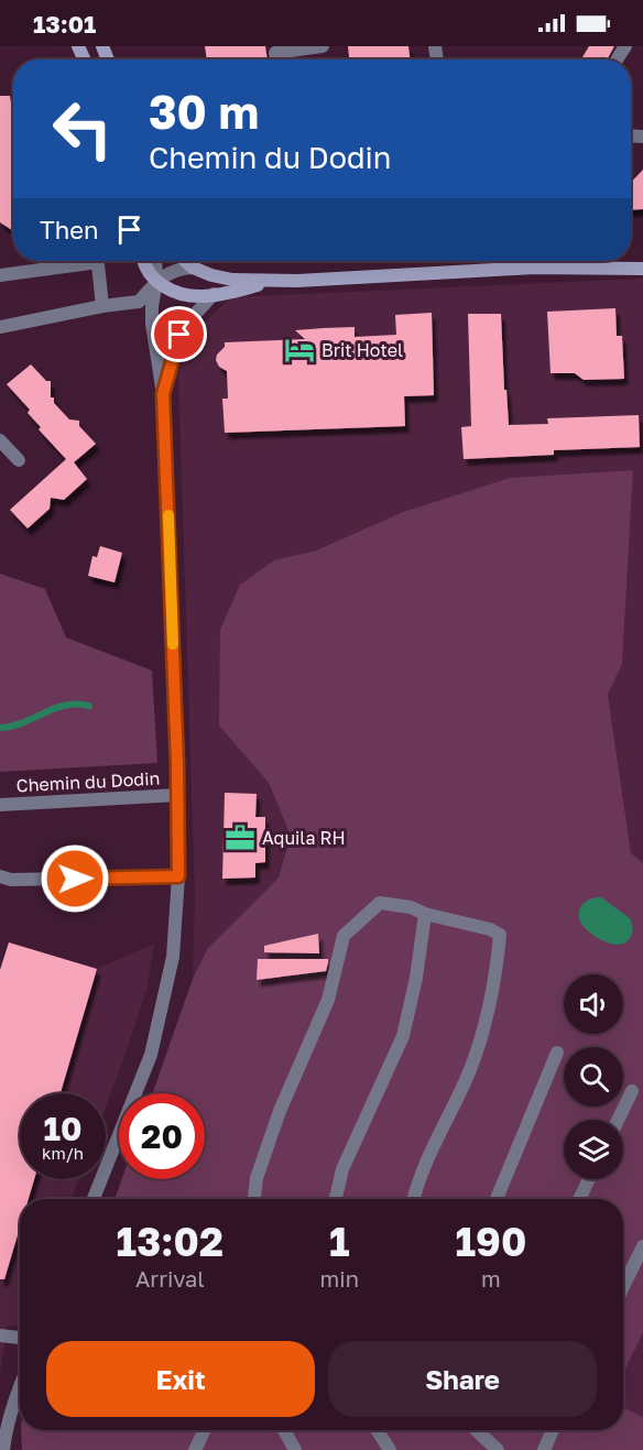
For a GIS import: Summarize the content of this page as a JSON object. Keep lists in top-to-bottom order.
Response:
{
  "streets": {
    "street": ["Chemin du Dodin"]
  },
  "places": {
    "hotel": ["Brit Hotel"],
    "office": ["Aquila RH"]
  },
  "page": {
    "status": "13:01",
    "turn": ["30 m", "Chemin du Dodin"],
    "then": "Then",
    "speed": "10 km/h",
    "limit": "20",
    "eta": [
      "13:02",
      "Arrival",
      "1",
      "min",
      "190",
      "m"
    ],
    "buttons": ["Exit", "Share"]
  }
}
